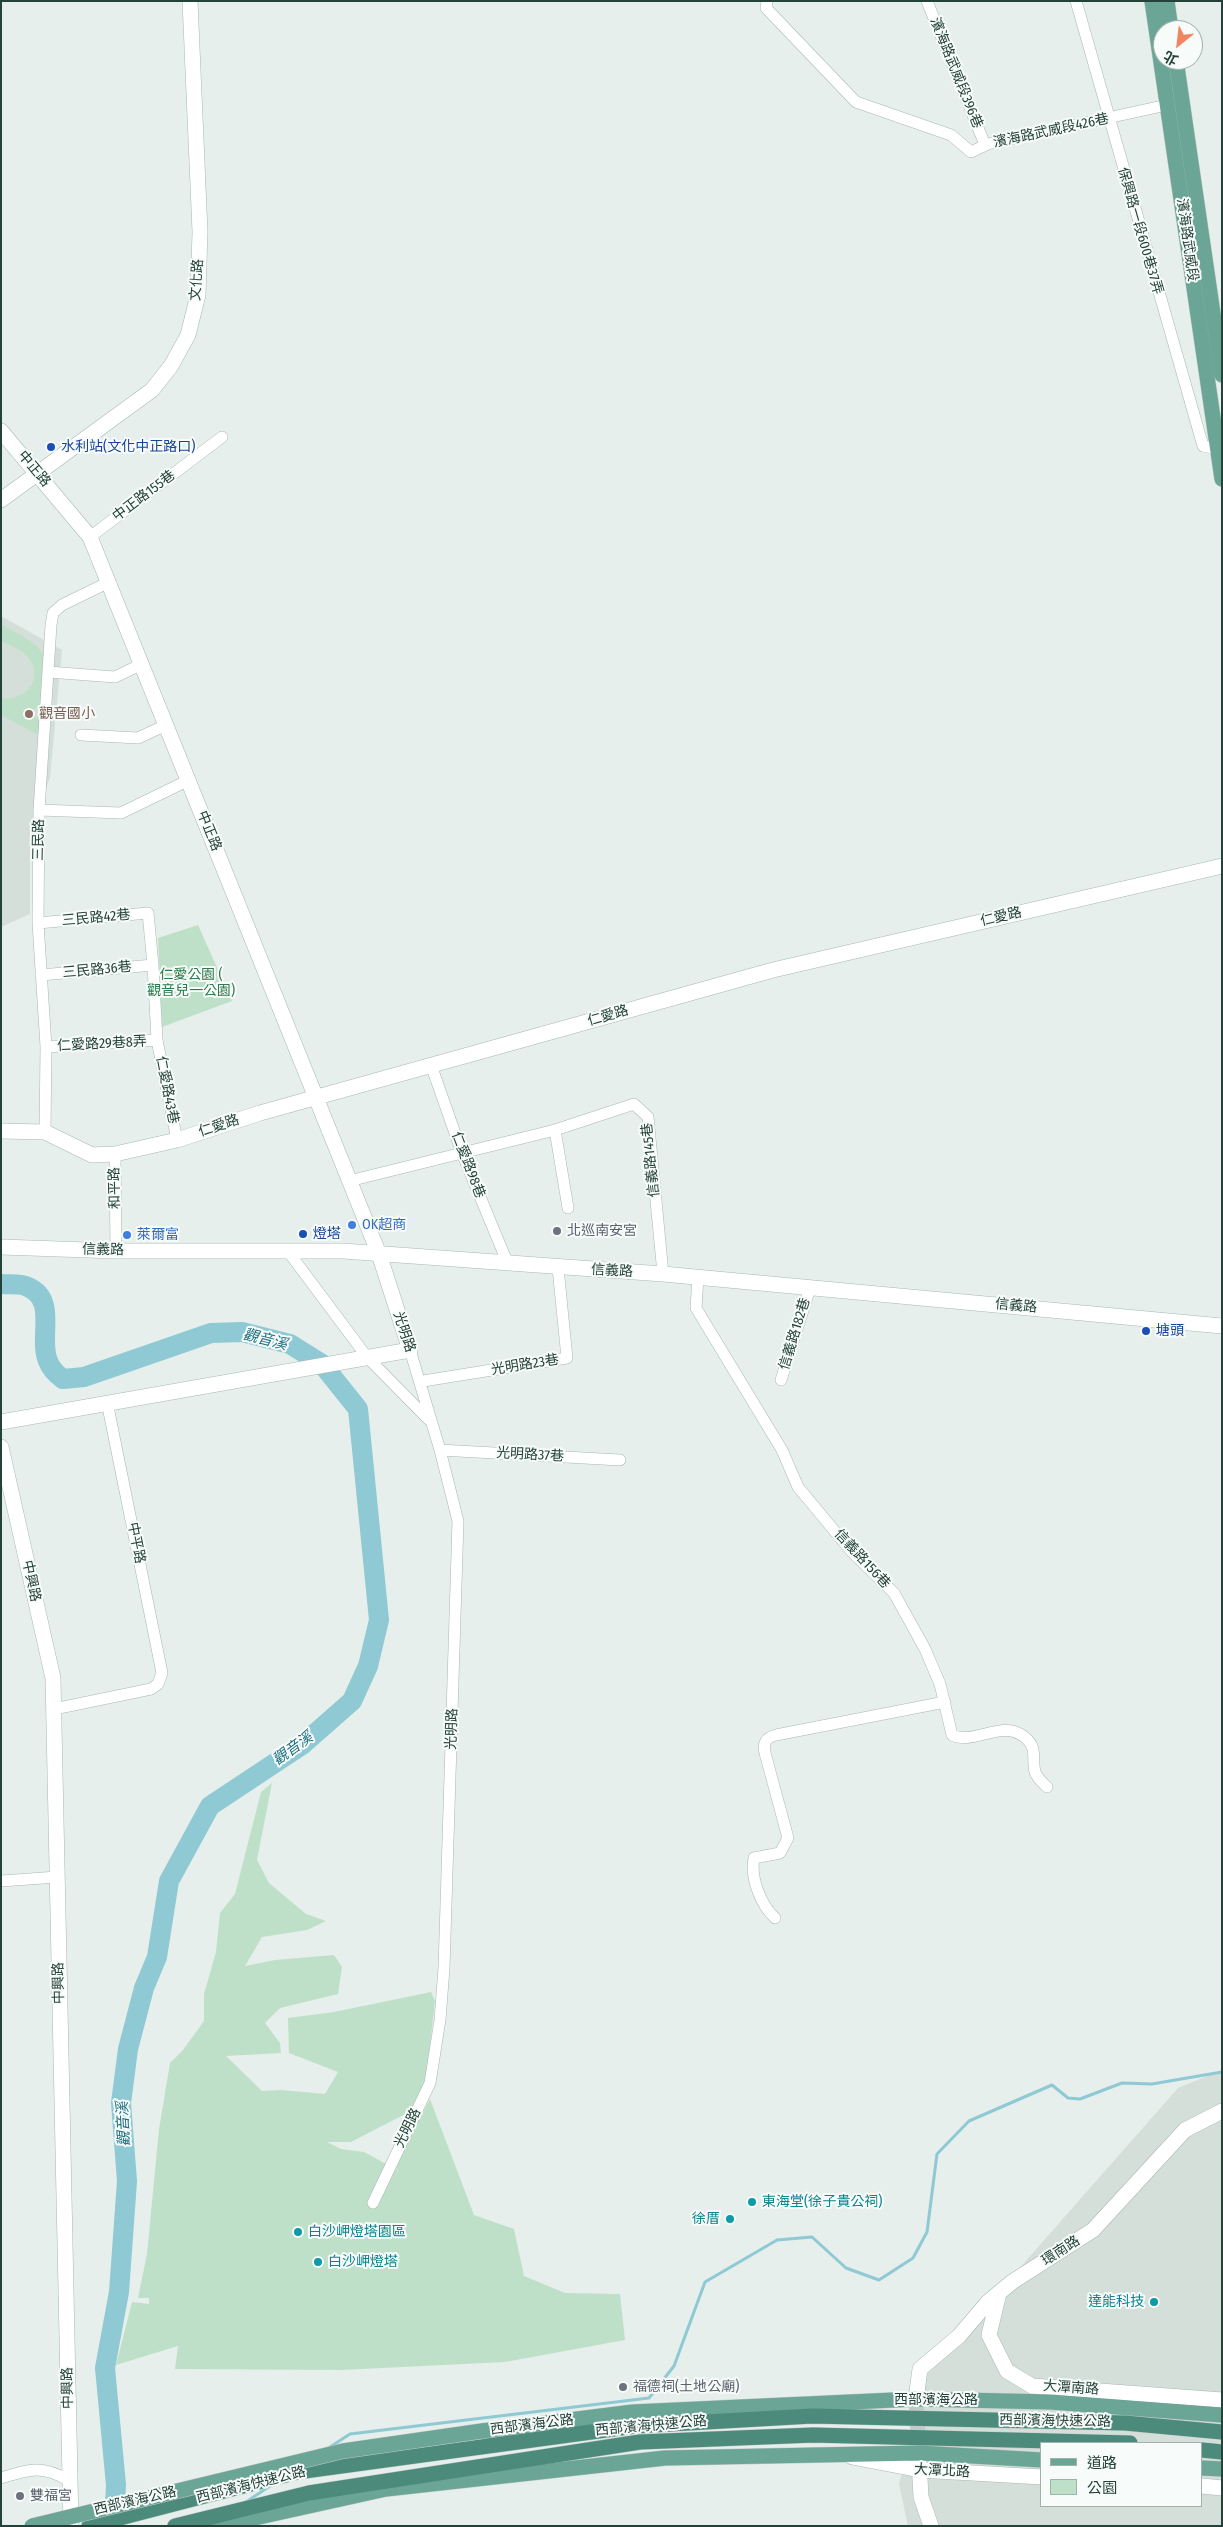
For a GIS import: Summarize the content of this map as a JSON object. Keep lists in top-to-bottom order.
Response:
{
  "streets": {
    "highway": ["西部濱海快速公路"],
    "main road": ["濱海路武威段", "西部濱海公路"],
    "street": [
      "濱海路武威段396巷",
      "濱海路武威段426巷",
      "保興路一段600巷37弄",
      "文化路",
      "中正路",
      "中正路155巷",
      "三民路",
      "仁愛路",
      "三民路42巷",
      "三民路36巷",
      "仁愛路29巷8弄",
      "仁愛路43巷",
      "信義路145巷",
      "仁愛路98巷",
      "和平路",
      "信義路",
      "光明路",
      "信義路182巷",
      "光明路23巷",
      "光明路37巷",
      "中平路",
      "信義路156巷",
      "中興路",
      "環南路",
      "大潭南路",
      "大潭北路"
    ]
  },
  "crossings": [
    ["濱海路武威段396巷", "濱海路武威段426巷"],
    ["濱海路武威段426巷", "保興路一段600巷37弄"],
    ["濱海路武威段426巷", "濱海路武威段"],
    ["保興路一段600巷37弄", "濱海路武威段"],
    ["文化路", "中正路"],
    ["中正路", "中正路155巷"],
    ["中正路", "三民路"],
    ["中正路", "仁愛路"],
    ["中正路", "信義路"],
    ["中正路", "光明路"],
    ["三民路", "仁愛路"],
    ["三民路", "三民路42巷"],
    ["三民路", "三民路36巷"],
    ["三民路", "仁愛路29巷8弄"],
    ["仁愛路", "仁愛路43巷"],
    ["仁愛路", "仁愛路98巷"],
    ["仁愛路", "和平路"],
    ["三民路42巷", "三民路36巷"],
    ["三民路42巷", "仁愛路29巷8弄"],
    ["三民路42巷", "仁愛路43巷"],
    ["仁愛路29巷8弄", "仁愛路43巷"],
    ["信義路145巷", "信義路"],
    ["仁愛路98巷", "信義路"],
    ["和平路", "信義路"],
    ["信義路", "光明路"],
    ["信義路", "信義路182巷"],
    ["信義路", "光明路23巷"],
    ["信義路", "信義路156巷"],
    ["光明路", "光明路37巷"],
    ["中平路", "中興路"],
    ["環南路", "大潭南路"],
    ["環南路", "西部濱海公路"],
    ["西部濱海公路", "西部濱海快速公路"]
  ],
  "water": ["觀音溪"],
  "parks": ["仁愛公園 ( 觀音兒一公園)"],
  "places": [
    "水利站(文化中正路口)",
    "觀音國小",
    "OK超商",
    "北巡南安宮",
    "燈塔",
    "萊爾富",
    "塘頭",
    "東海堂(徐子貴公祠)",
    "徐厝",
    "白沙岬燈塔園區",
    "白沙岬燈塔",
    "達能科技",
    "福德祠(土地公廟)",
    "雙福宮"
  ],
  "legend": ["道路", "公園"],
  "north": "bottom left"
}
